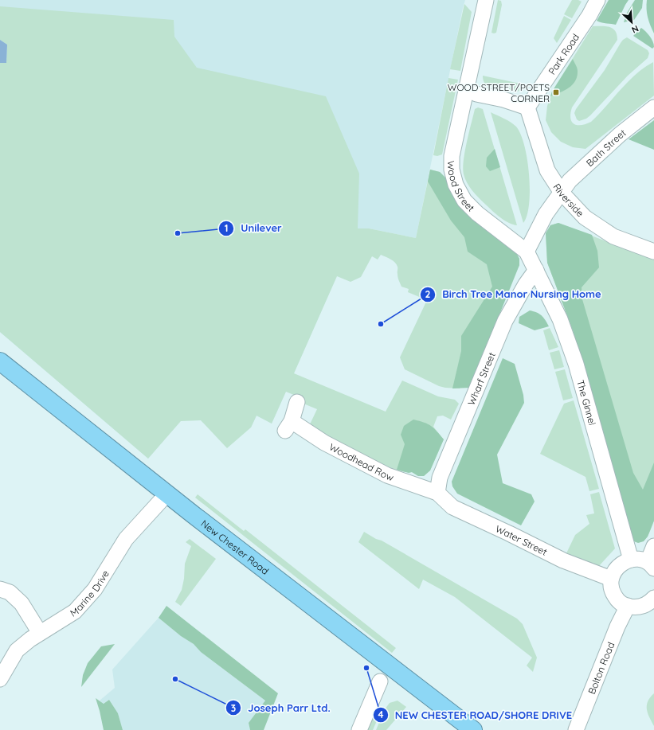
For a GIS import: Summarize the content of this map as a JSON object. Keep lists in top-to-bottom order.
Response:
{
  "streets": {
    "highway": ["New Chester Road"],
    "street": [
      "Park Road",
      "Bath Street",
      "Wood Street",
      "Riverside",
      "Wharf Street",
      "The Ginnel",
      "Woodhead Row",
      "Water Street",
      "Marine Drive",
      "Bolton Road"
    ]
  },
  "crossings": [
    ["Park Road", "Riverside"],
    ["Bath Street", "Riverside"],
    ["Wood Street", "The Ginnel"],
    ["Wharf Street", "The Ginnel"],
    ["Wharf Street", "Woodhead Row"],
    ["Wharf Street", "Water Street"],
    ["Woodhead Row", "Water Street"],
    ["New Chester Road", "Marine Drive"]
  ],
  "places": {
    "transit": ["WOOD STREET/POETS CORNER"],
    "other": [
      "Unilever",
      "Birch Tree Manor Nursing Home",
      "NEW CHESTER ROAD/SHORE DRIVE",
      "Joseph Parr Ltd."
    ]
  },
  "north": "bottom right"
}
